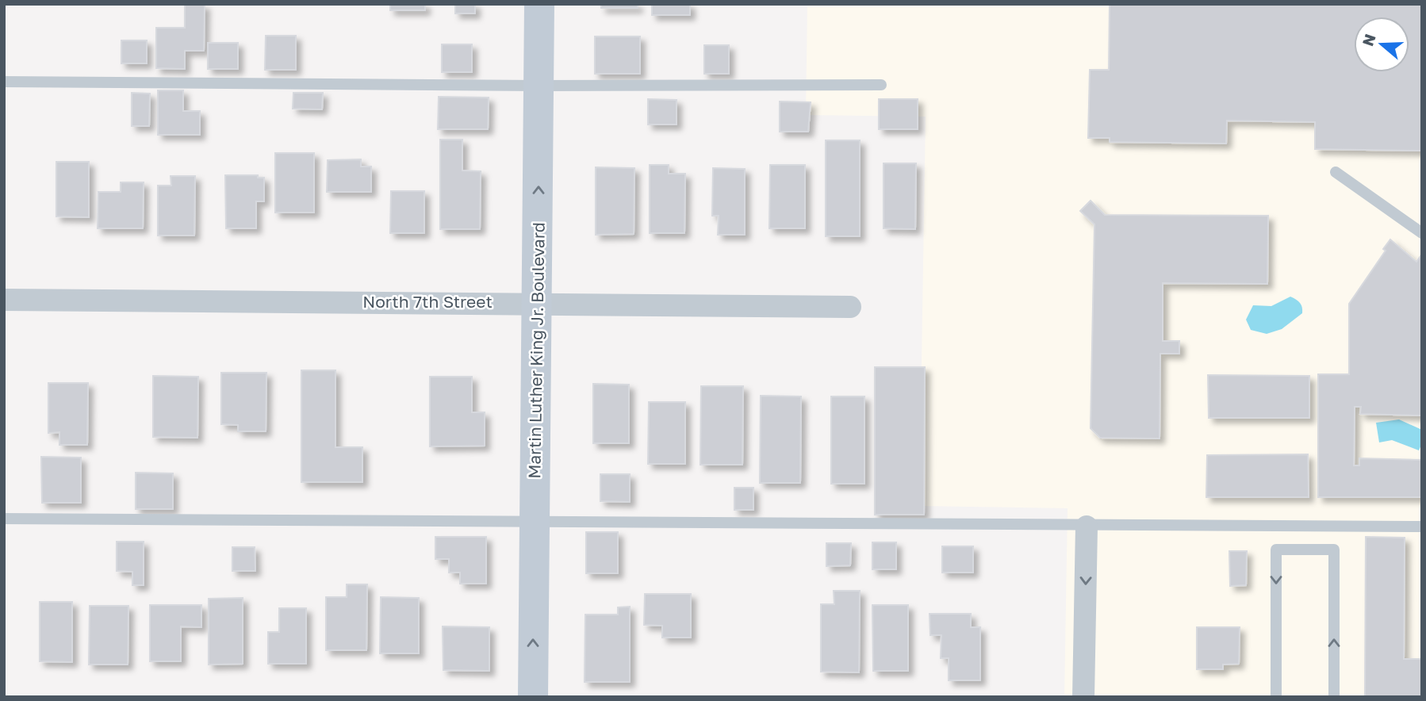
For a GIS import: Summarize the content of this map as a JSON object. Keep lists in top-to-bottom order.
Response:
{
  "streets": {
    "main road": ["Martin Luther King Jr. Boulevard"],
    "street": ["North 7th Street"]
  },
  "crossings": [
    ["North 7th Street", "Martin Luther King Jr. Boulevard"]
  ],
  "one_way": ["Martin Luther King Jr. Boulevard"],
  "north": "left"
}
